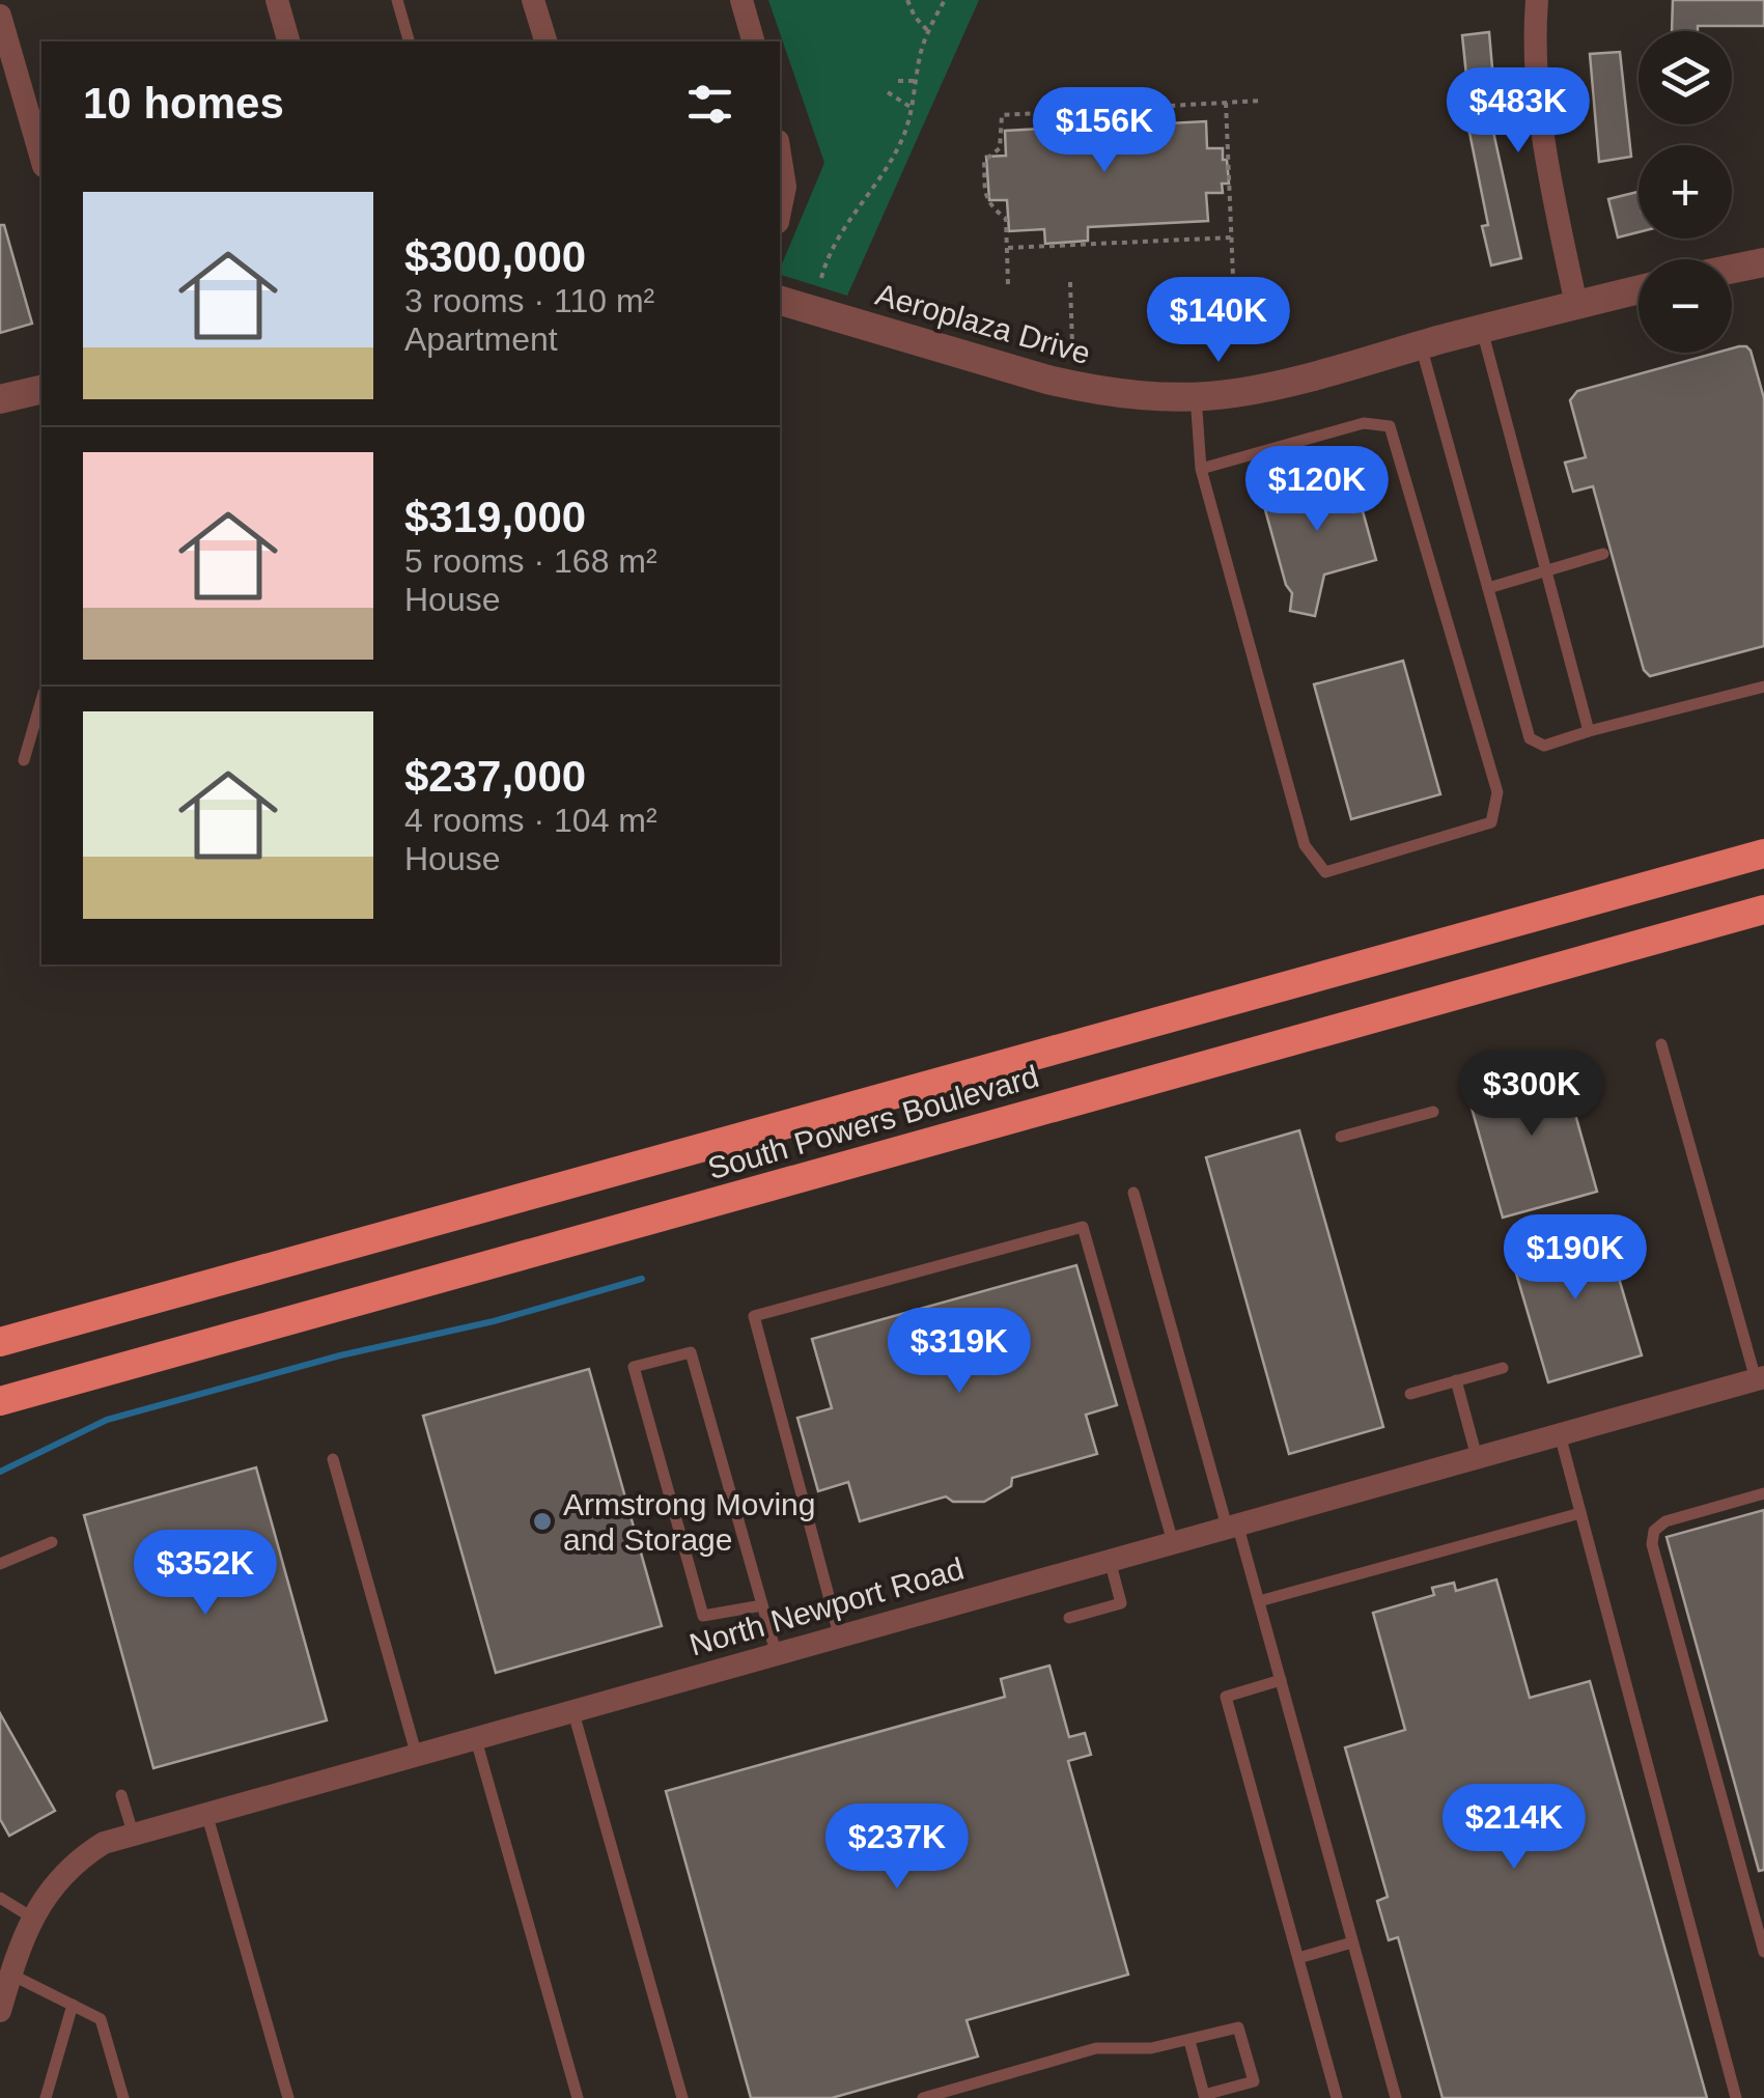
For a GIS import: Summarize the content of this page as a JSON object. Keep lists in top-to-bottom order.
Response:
{
  "streets": {
    "highway": ["South Powers Boulevard"],
    "street": ["Aeroplaza Drive", "North Newport Road"]
  },
  "places": ["Armstrong Moving and Storage"],
  "page": {
    "map_buttons": ["+", "−"],
    "heading": "10 homes",
    "price": [
      "$483K",
      "$156K",
      "$140K",
      "$120K",
      "$300K",
      "$190K",
      "$319K",
      "$352K",
      "$214K",
      "$237K"
    ],
    "list": [
      {
        "name": "$300,000",
        "note": "3 rooms · 110 m² · Apartment"
      },
      {
        "name": "$319,000",
        "note": "5 rooms · 168 m² · House"
      },
      {
        "name": "$237,000",
        "note": "4 rooms · 104 m² · House"
      }
    ]
  }
}
